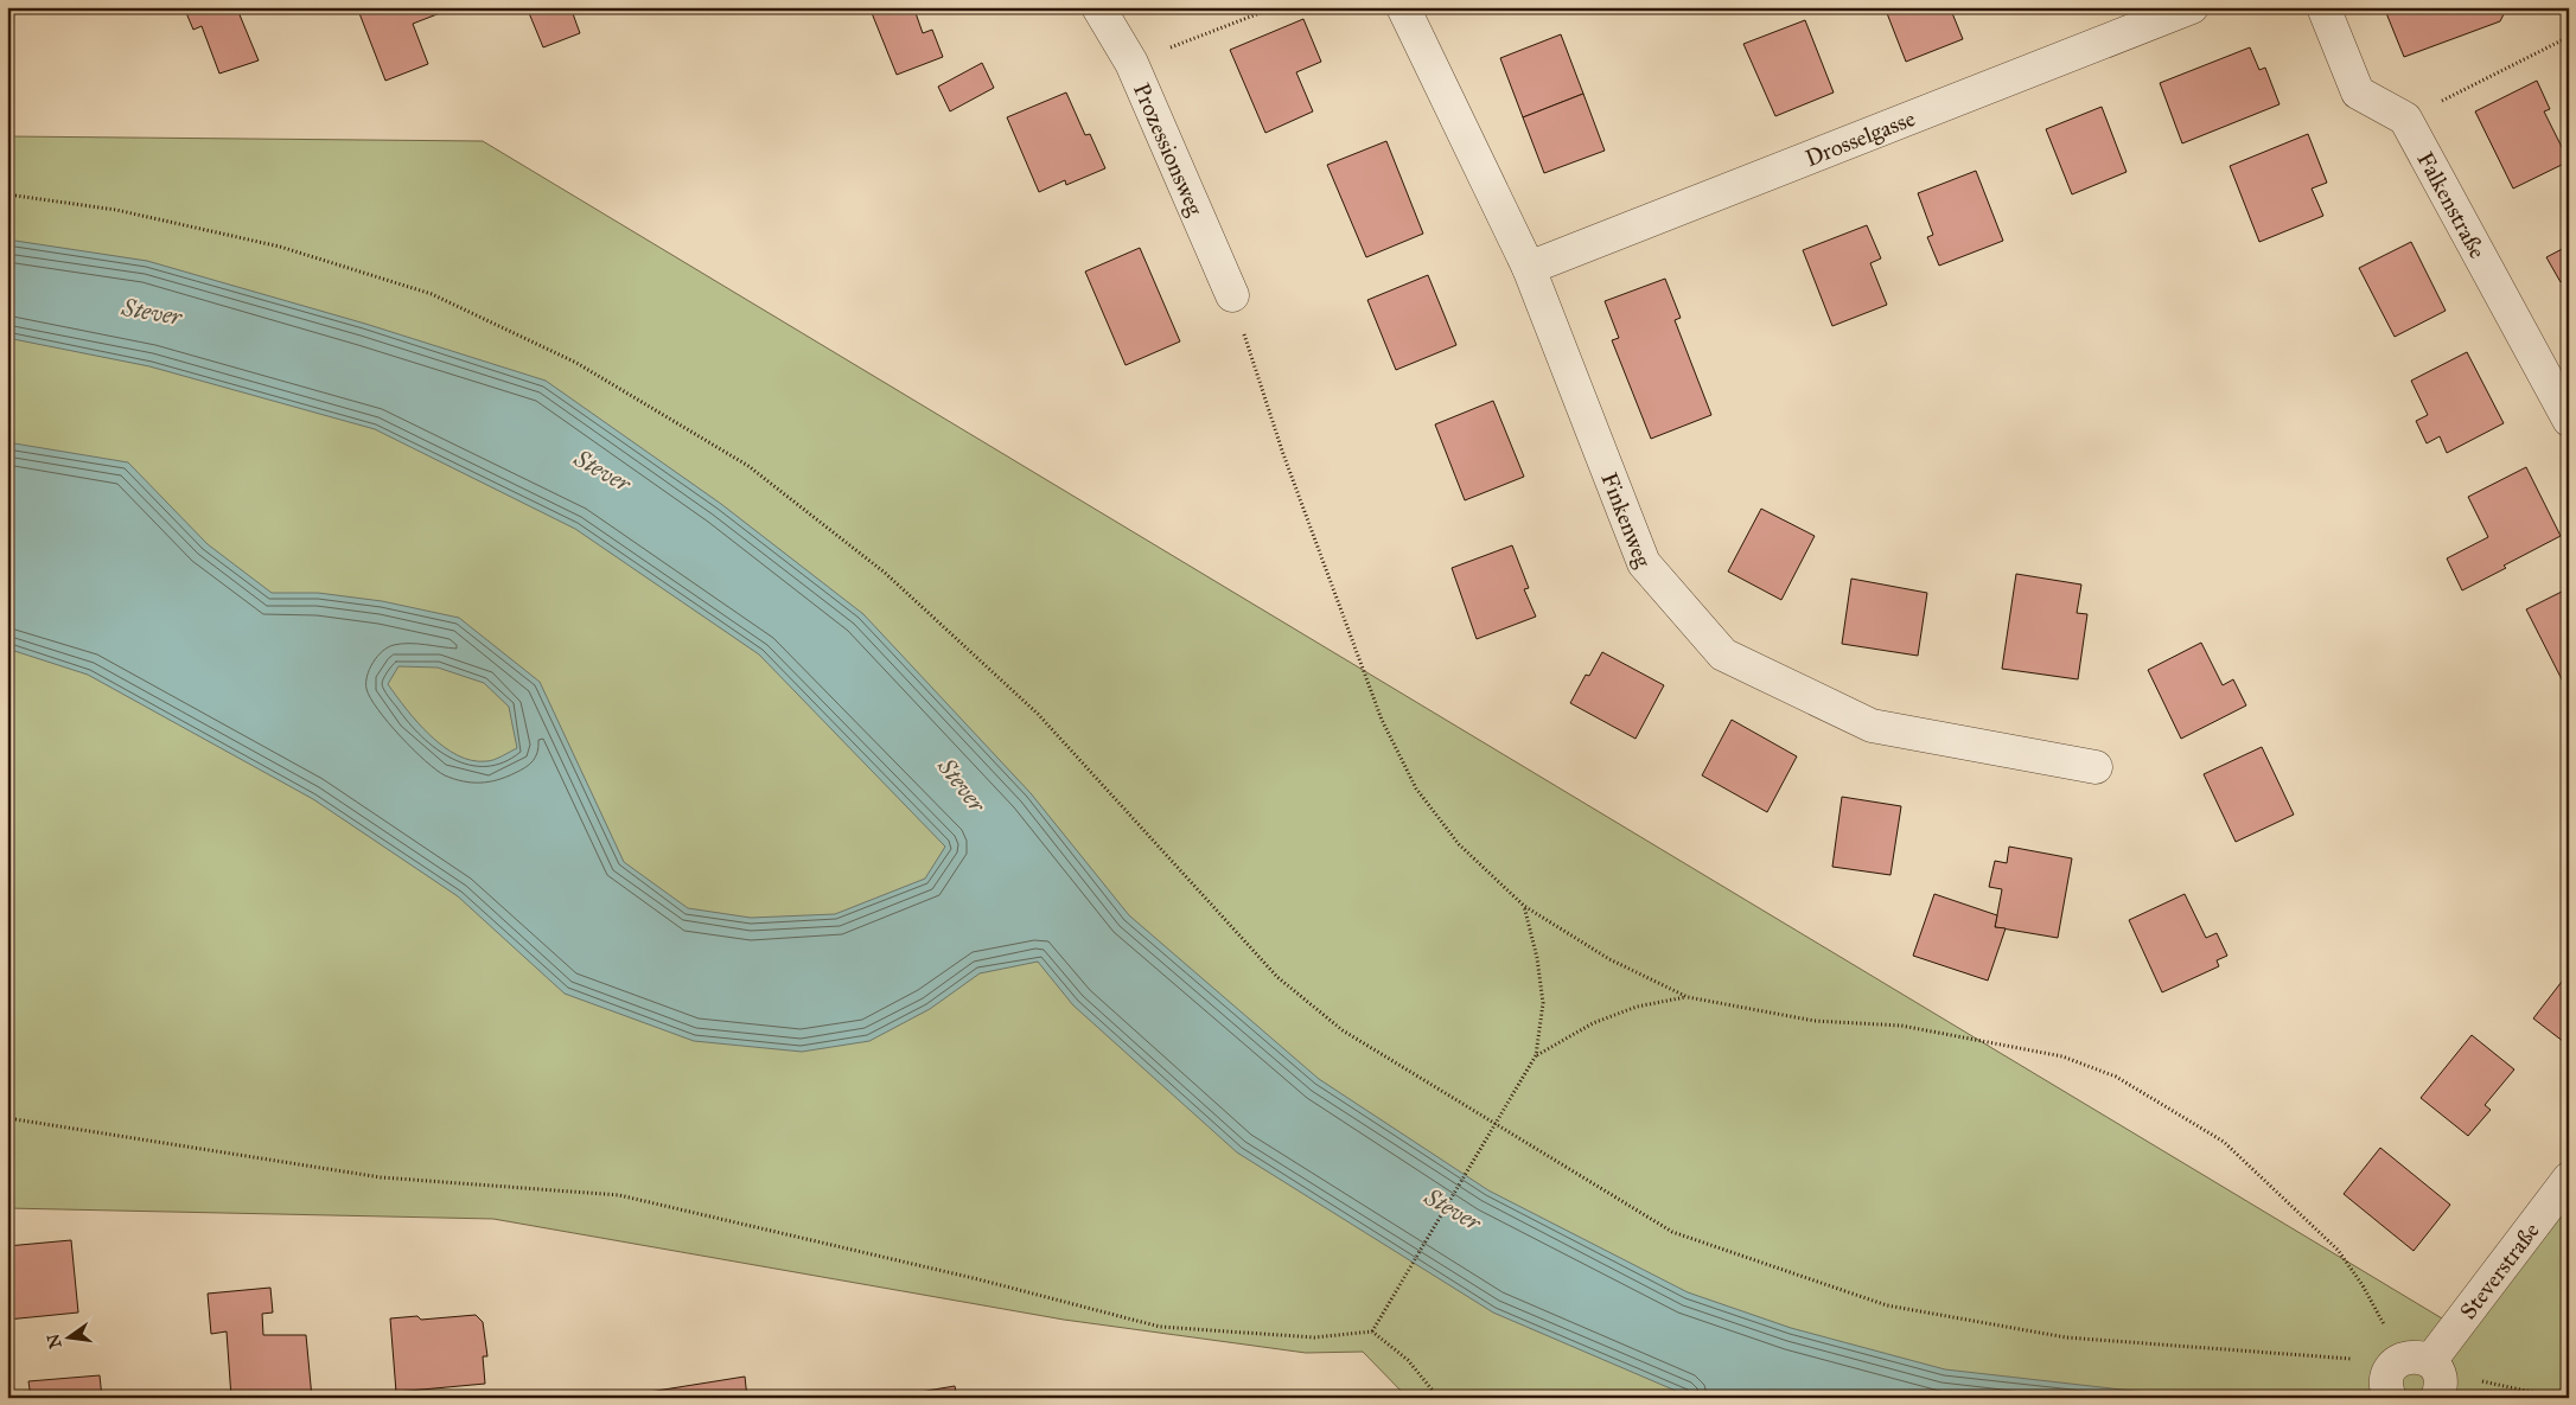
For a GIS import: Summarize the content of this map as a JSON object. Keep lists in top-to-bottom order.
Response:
{
  "streets": {
    "street": [
      "Drosselgasse",
      "Prozessionsweg",
      "Falkenstraße",
      "Finkenweg",
      "Steverstraße"
    ]
  },
  "crossings": [
    ["Drosselgasse", "Finkenweg"]
  ],
  "water": ["Stever"],
  "north": "left"
}
